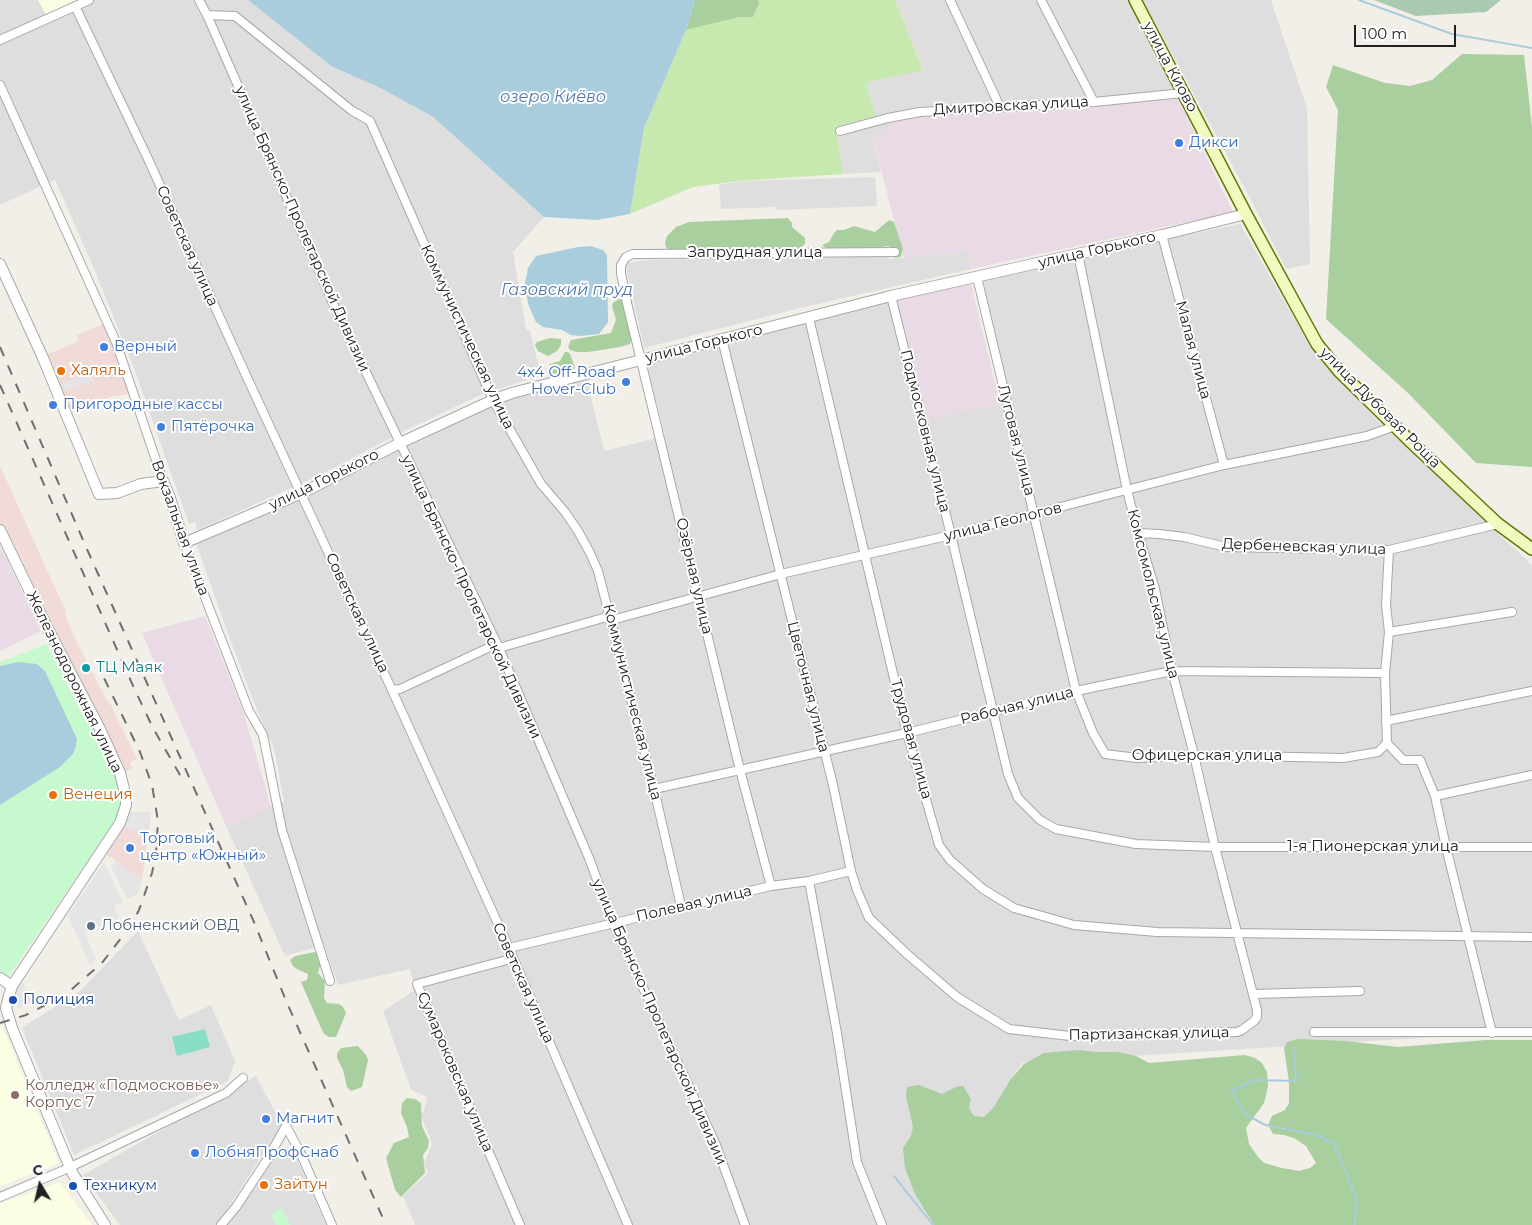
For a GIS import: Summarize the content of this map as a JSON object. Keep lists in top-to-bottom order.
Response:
{
  "streets": {
    "main road": ["улица Киово", "улица Дубовая Роща"],
    "street": [
      "Дмитровская улица",
      "улица Брянско-Пролетарской Дивизии",
      "Советская улица",
      "улица Горького",
      "Запрудная улица",
      "Коммунистическая улица",
      "Малая улица",
      "Подмосковная улица",
      "Луговая улица",
      "улица Геологов",
      "Вокзальная улица",
      "Дербеневская улица",
      "Озёрная улица",
      "Комсомольская улица",
      "Железнодорожная улица",
      "Цветочная улица",
      "Рабочая улица",
      "Трудовая улица",
      "Офицерская улица",
      "1-я Пионерская улица",
      "Полевая улица",
      "Партизанская улица",
      "Сумароковская улица"
    ]
  },
  "crossings": [
    ["улица Киово", "Дмитровская улица"],
    ["улица Киово", "улица Горького"],
    ["улица Киово", "улица Дубовая Роща"],
    ["улица Брянско-Пролетарской Дивизии", "улица Горького"],
    ["улица Брянско-Пролетарской Дивизии", "Коммунистическая улица"],
    ["улица Брянско-Пролетарской Дивизии", "улица Геологов"],
    ["улица Брянско-Пролетарской Дивизии", "Полевая улица"],
    ["Советская улица", "улица Горького"],
    ["Советская улица", "улица Геологов"],
    ["Советская улица", "Полевая улица"],
    ["Советская улица", "Сумароковская улица"],
    ["улица Горького", "Коммунистическая улица"],
    ["улица Горького", "Малая улица"],
    ["улица Горького", "улица Дубовая Роща"],
    ["улица Горького", "Подмосковная улица"],
    ["улица Горького", "Луговая улица"],
    ["улица Горького", "Вокзальная улица"],
    ["улица Горького", "Озёрная улица"],
    ["улица Горького", "Комсомольская улица"],
    ["улица Горького", "Цветочная улица"],
    ["улица Горького", "Трудовая улица"],
    ["Запрудная улица", "Озёрная улица"],
    ["Коммунистическая улица", "улица Геологов"],
    ["Коммунистическая улица", "Рабочая улица"],
    ["Коммунистическая улица", "Полевая улица"],
    ["Малая улица", "улица Геологов"],
    ["улица Дубовая Роща", "улица Геологов"],
    ["улица Дубовая Роща", "Дербеневская улица"],
    ["Подмосковная улица", "улица Геологов"],
    ["Подмосковная улица", "Комсомольская улица"],
    ["Подмосковная улица", "Рабочая улица"],
    ["Подмосковная улица", "1-я Пионерская улица"],
    ["Луговая улица", "улица Геологов"],
    ["Луговая улица", "Рабочая улица"],
    ["Луговая улица", "Офицерская улица"],
    ["улица Геологов", "Озёрная улица"],
    ["улица Геологов", "Комсомольская улица"],
    ["улица Геологов", "Цветочная улица"],
    ["улица Геологов", "Трудовая улица"],
    ["Дербеневская улица", "Комсомольская улица"],
    ["Озёрная улица", "Рабочая улица"],
    ["Озёрная улица", "Полевая улица"],
    ["Комсомольская улица", "Рабочая улица"],
    ["Комсомольская улица", "Трудовая улица"],
    ["Комсомольская улица", "Офицерская улица"],
    ["Комсомольская улица", "1-я Пионерская улица"],
    ["Комсомольская улица", "Партизанская улица"],
    ["Цветочная улица", "Рабочая улица"],
    ["Цветочная улица", "Полевая улица"],
    ["Цветочная улица", "Партизанская улица"],
    ["Рабочая улица", "Трудовая улица"],
    ["Рабочая улица", "Офицерская улица"],
    ["Трудовая улица", "Партизанская улица"],
    ["Полевая улица", "Сумароковская улица"]
  ],
  "water": ["озеро Киёво", "Газовский пруд"],
  "places": [
    "Дикси",
    "Верный",
    "Халяль",
    "4x4 Off-Road Hover-Club",
    "Пригородные кассы",
    "Пятёрочка",
    "ТЦ Маяк",
    "Венеция",
    "Торговый центр «Южный»",
    "Лобненский ОВД",
    "Полиция",
    "Колледж «Подмосковье» Корпус 7",
    "Магнит",
    "ЛобняПрофСнаб",
    "Зайтун",
    "Техникум"
  ],
  "scale_bar": "100 m",
  "north": "top"
}
